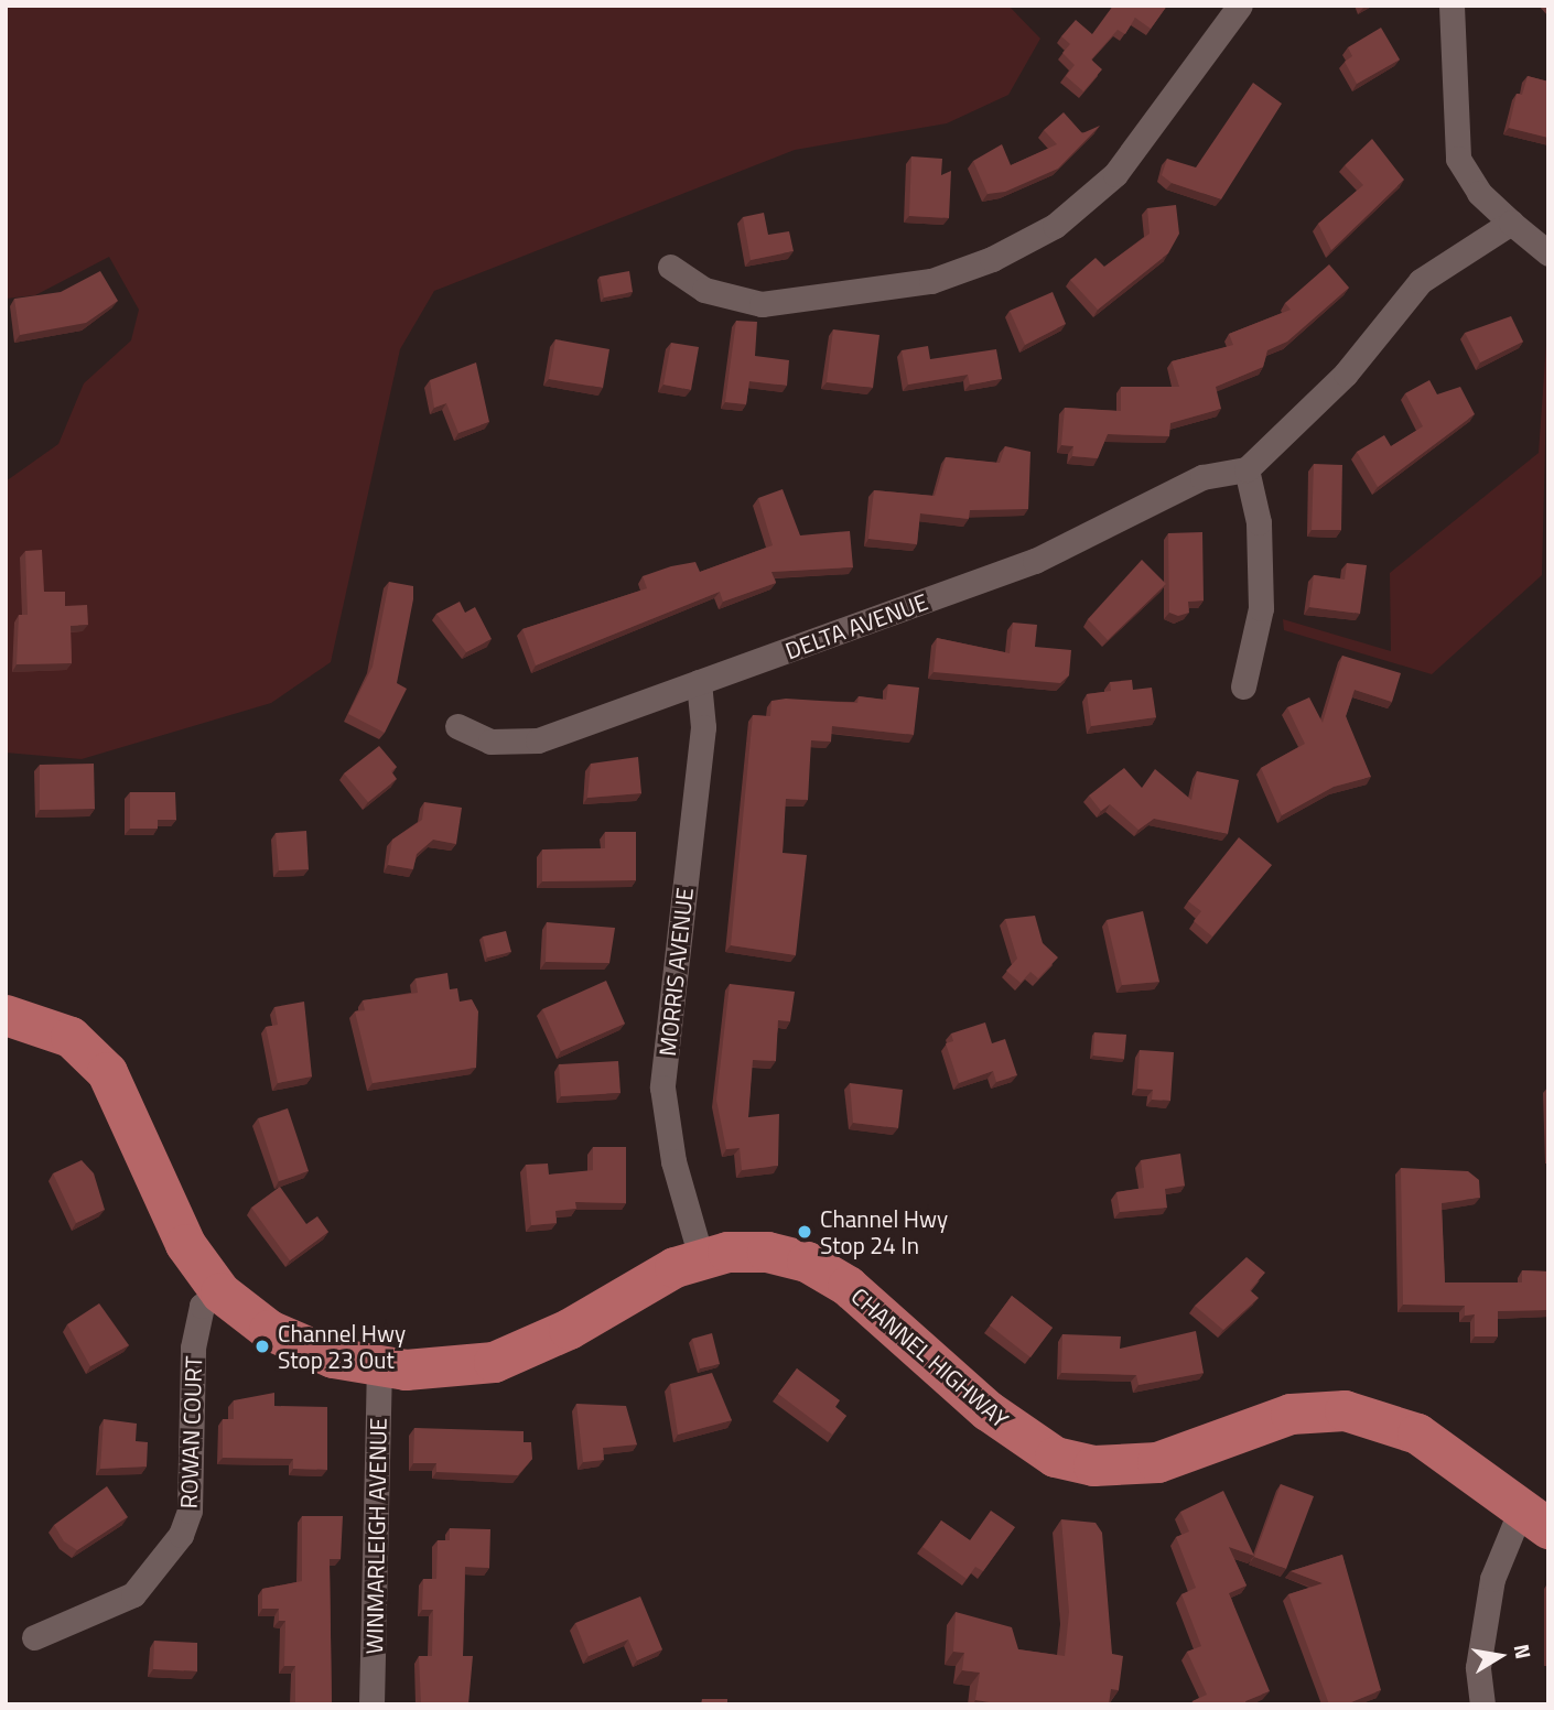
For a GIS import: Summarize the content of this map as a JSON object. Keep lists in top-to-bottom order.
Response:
{
  "streets": {
    "main road": ["CHANNEL HIGHWAY"],
    "street": [
      "DELTA AVENUE",
      "MORRIS AVENUE",
      "ROWAN COURT",
      "WINMARLEIGH AVENUE"
    ]
  },
  "crossings": [
    ["DELTA AVENUE", "MORRIS AVENUE"],
    ["MORRIS AVENUE", "CHANNEL HIGHWAY"],
    ["CHANNEL HIGHWAY", "ROWAN COURT"],
    ["CHANNEL HIGHWAY", "WINMARLEIGH AVENUE"]
  ],
  "places": ["Channel Hwy Stop 24 In", "Channel Hwy Stop 23 Out"],
  "north": "right"
}
